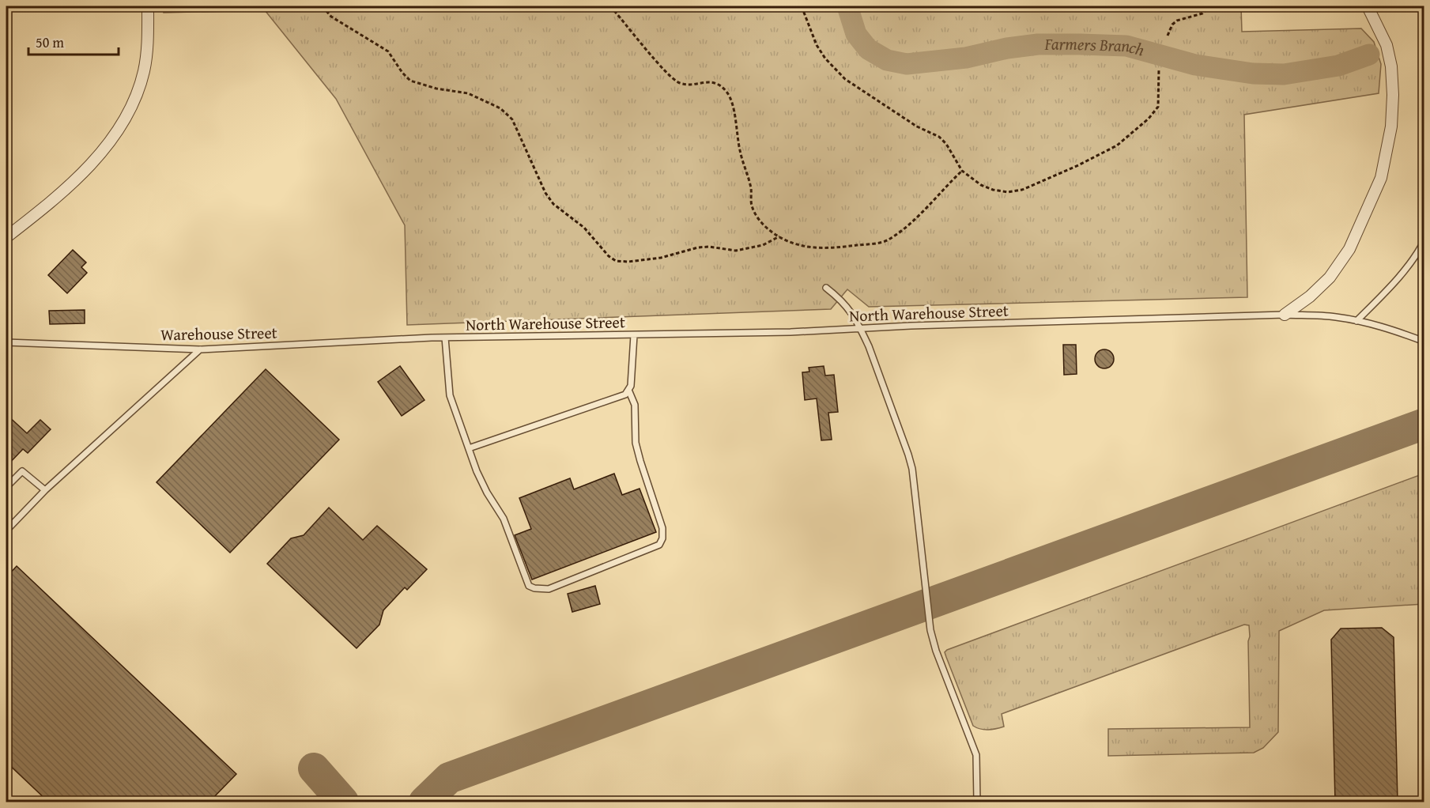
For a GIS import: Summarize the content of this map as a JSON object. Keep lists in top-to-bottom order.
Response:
{
  "streets": {
    "lane": ["North Warehouse Street", "Warehouse Street"]
  },
  "crossings": [
    ["North Warehouse Street", "Warehouse Street"]
  ],
  "water": ["Farmers Branch"],
  "scale_bar": "50 m"
}
